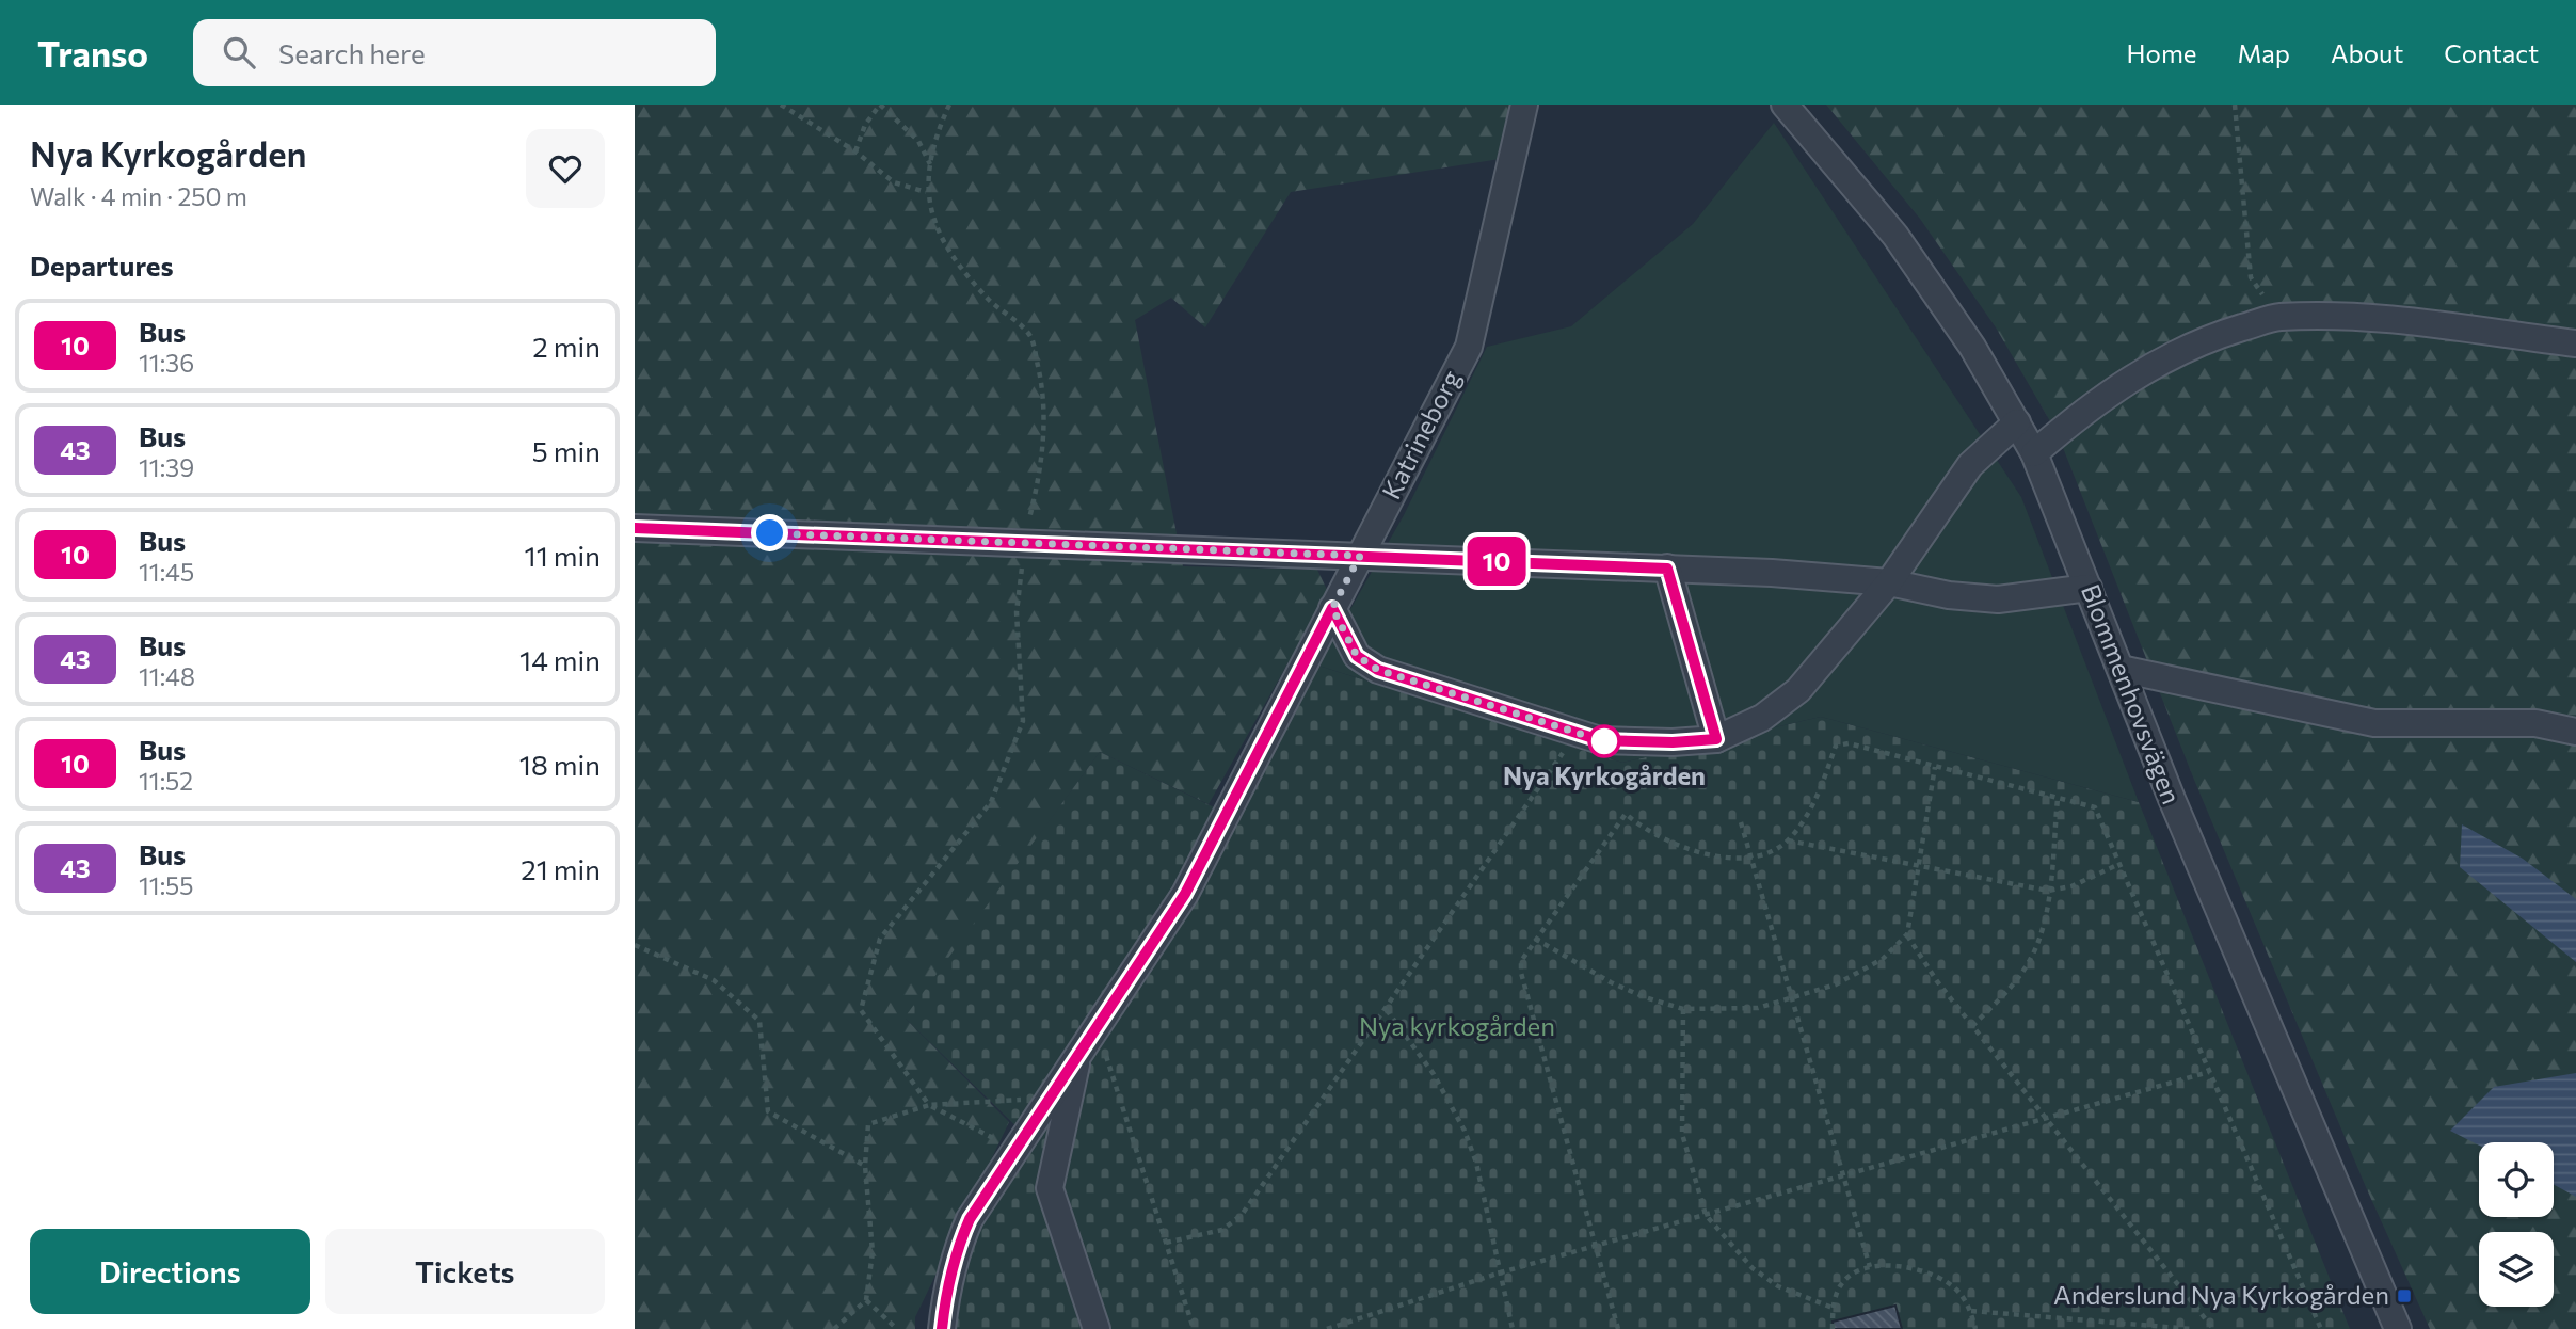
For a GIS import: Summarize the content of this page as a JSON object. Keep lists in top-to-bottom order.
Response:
{
  "streets": {
    "street": ["Katrineborg", "Blommenhovsvägen"]
  },
  "parks": ["Nya kyrkogården"],
  "places": {
    "other": ["Nya Kyrkogården"],
    "transit": ["Anderslund Nya Kyrkogården"]
  },
  "lines": ["bus line 10"],
  "page": {
    "header": "Transo",
    "search": "Search here",
    "nav": [
      "Home",
      "Map",
      "About",
      "Contact"
    ],
    "heading": [
      ["Nya Kyrkogården", "Walk · 4 min · 250 m"],
      "Departures"
    ],
    "on_map": "10",
    "list": [
      {
        "mark": "10",
        "name": "Bus",
        "note": "11:36",
        "value": "2 min"
      },
      {
        "mark": "43",
        "name": "Bus",
        "note": "11:39",
        "value": "5 min"
      },
      {
        "mark": "10",
        "name": "Bus",
        "note": "11:45",
        "value": "11 min"
      },
      {
        "mark": "43",
        "name": "Bus",
        "note": "11:48",
        "value": "14 min"
      },
      {
        "mark": "10",
        "name": "Bus",
        "note": "11:52",
        "value": "18 min"
      },
      {
        "mark": "43",
        "name": "Bus",
        "note": "11:55",
        "value": "21 min"
      }
    ],
    "buttons": ["Directions", "Tickets"]
  }
}
